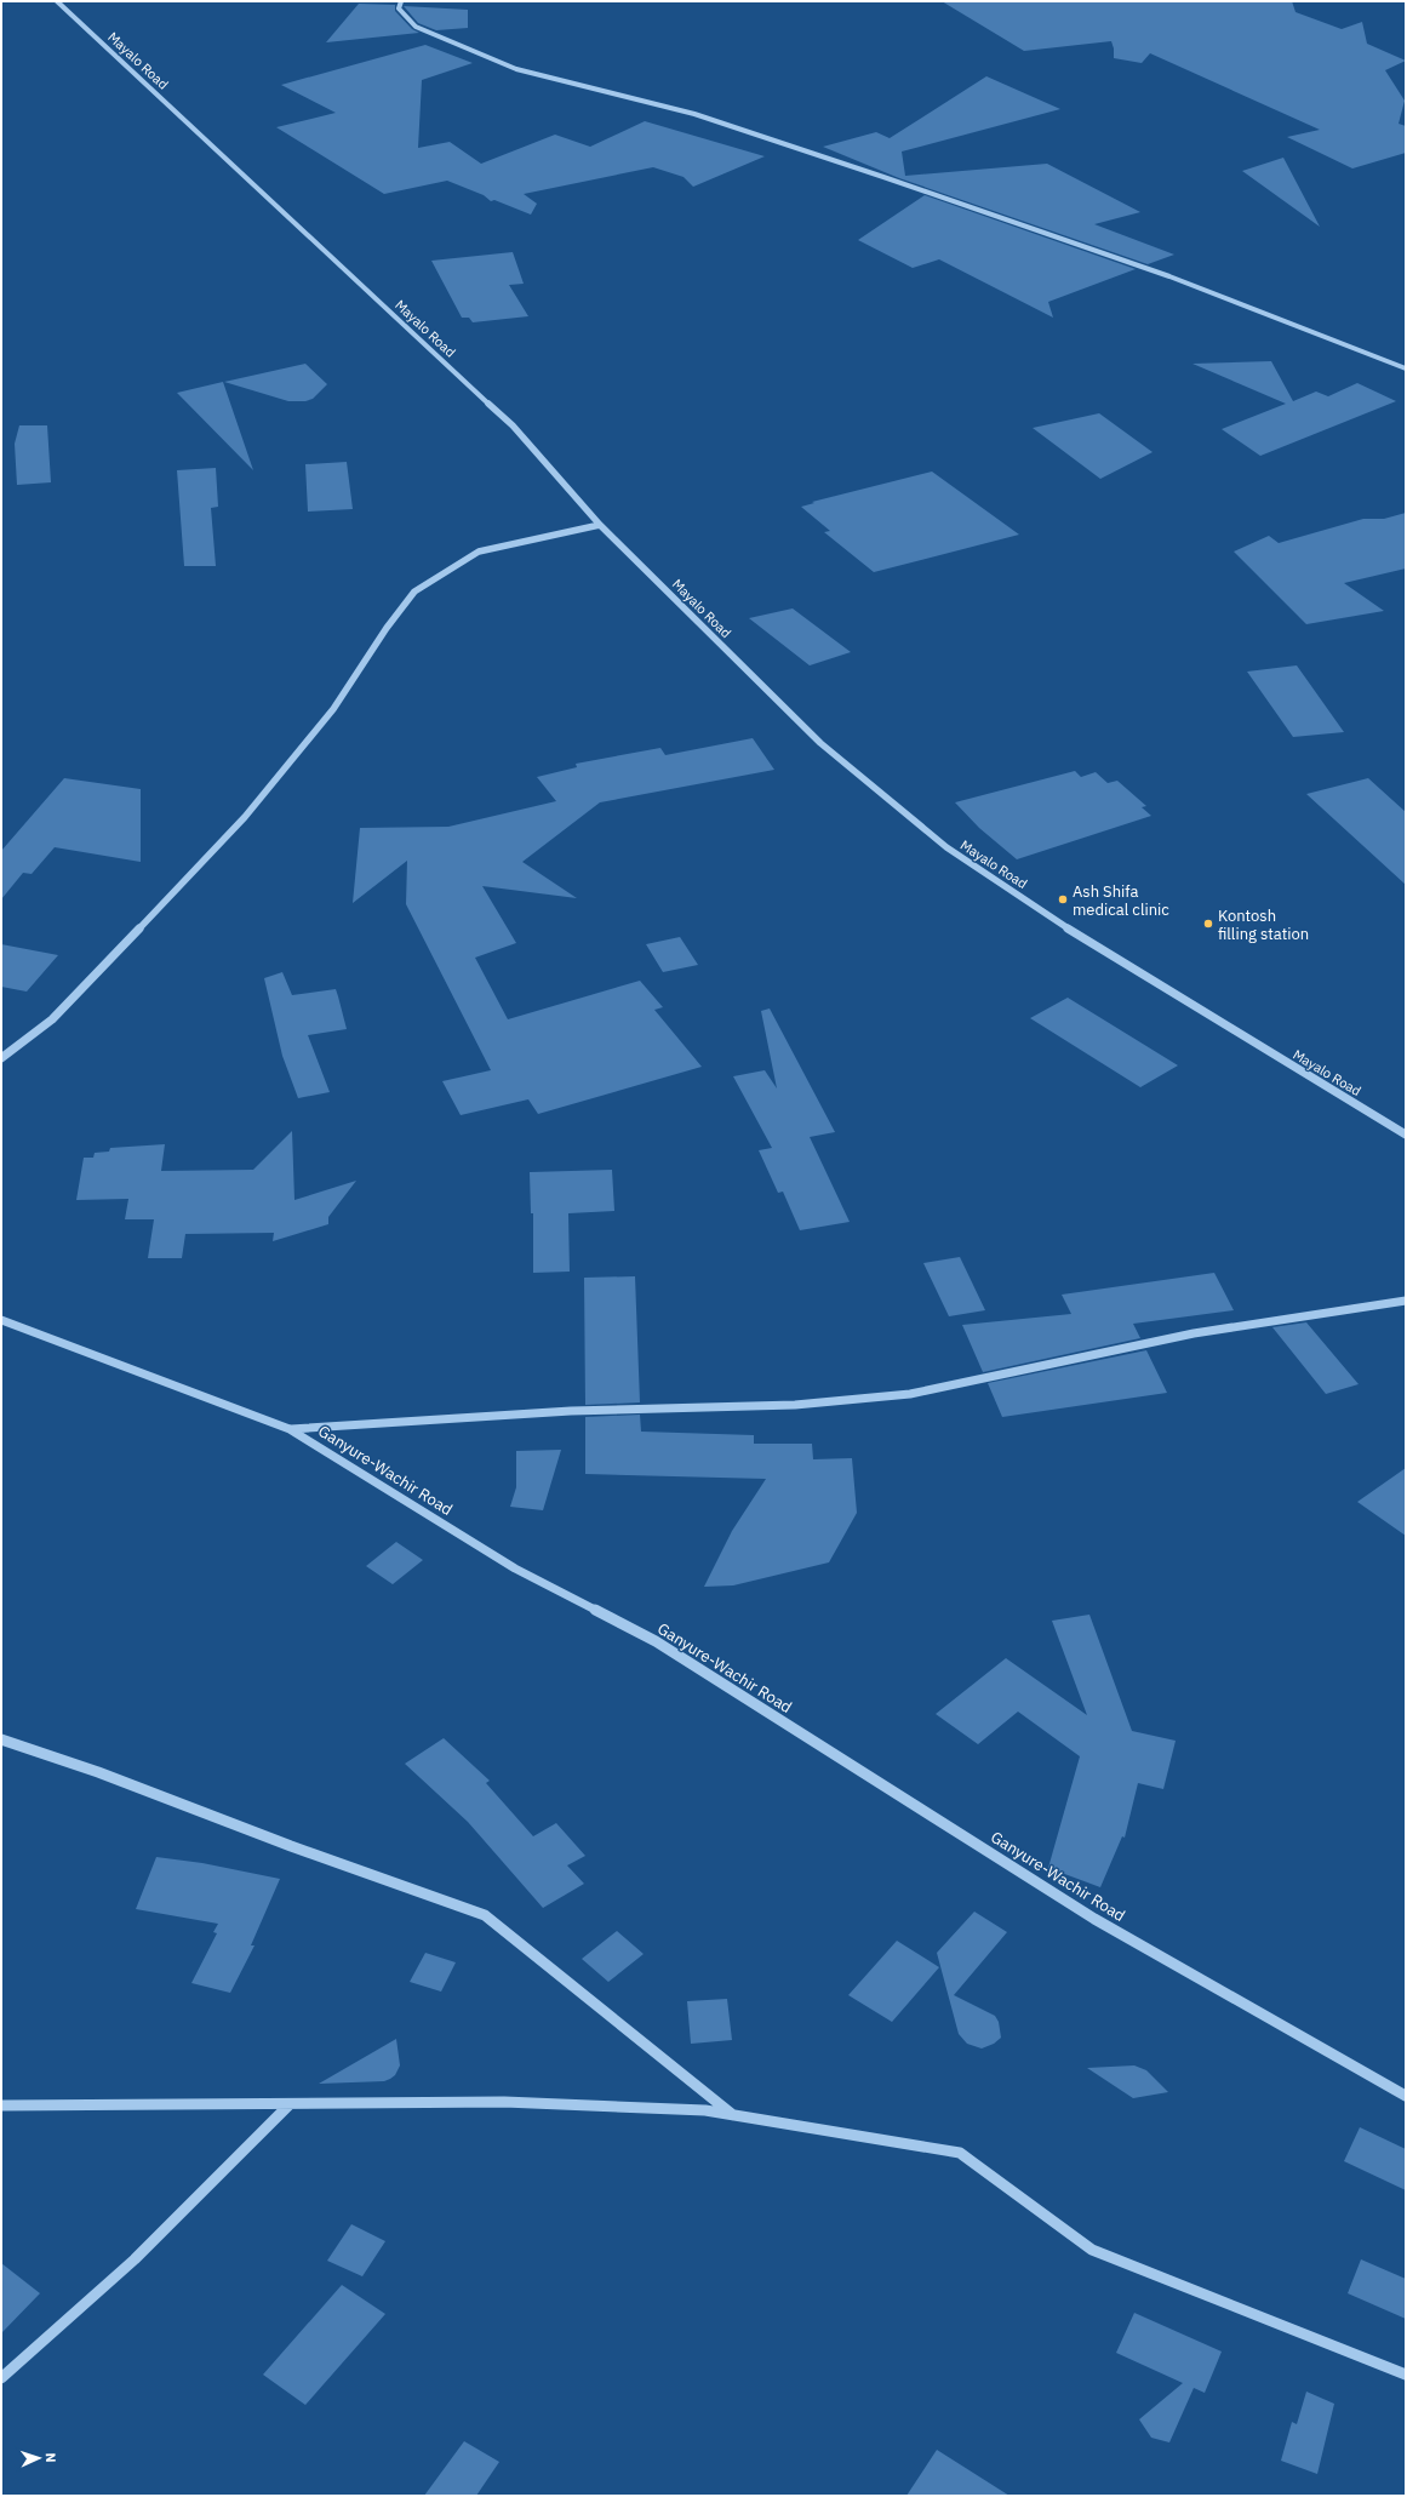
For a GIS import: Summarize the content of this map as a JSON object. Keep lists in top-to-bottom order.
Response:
{
  "streets": {
    "street": ["Mayalo Road", "Ganyure-Wachir Road"]
  },
  "places": ["Ash Shifa medical clinic", "Kontosh filling station"],
  "north": "right"
}
